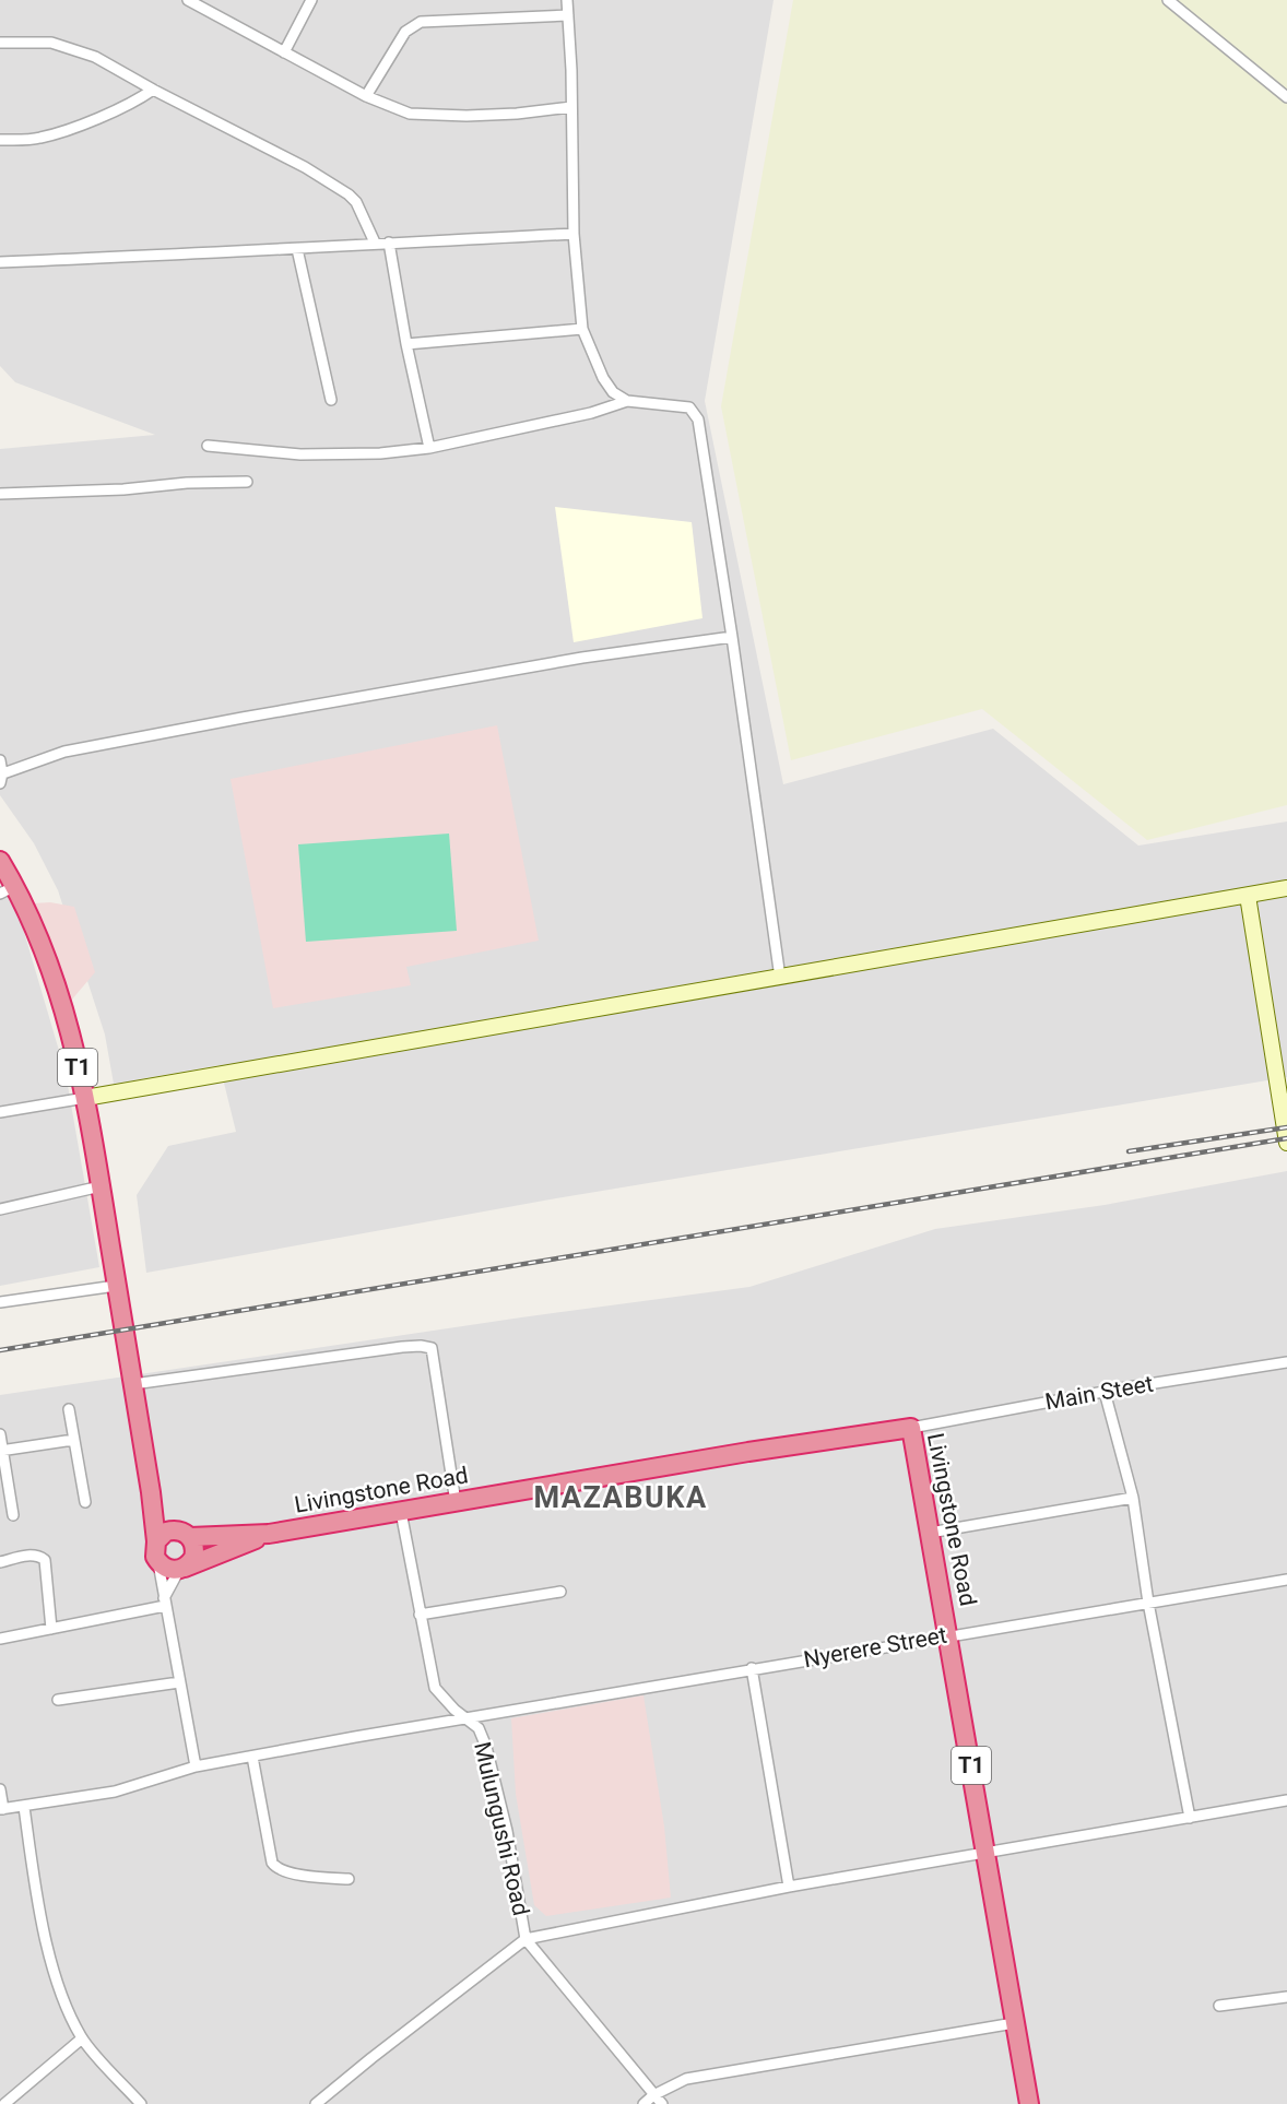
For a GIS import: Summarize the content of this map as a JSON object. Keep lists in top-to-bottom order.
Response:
{
  "streets": {
    "highway": ["T1", "Livingstone Road"],
    "street": ["Main Steet", "Nyerere Street", "Mulungushi Road"]
  },
  "crossings": [
    ["T1", "Livingstone Road"],
    ["Main Steet", "Livingstone Road"],
    ["Livingstone Road", "Nyerere Street"],
    ["Livingstone Road", "Mulungushi Road"],
    ["Nyerere Street", "Mulungushi Road"]
  ],
  "districts": ["MAZABUKA"]
}
